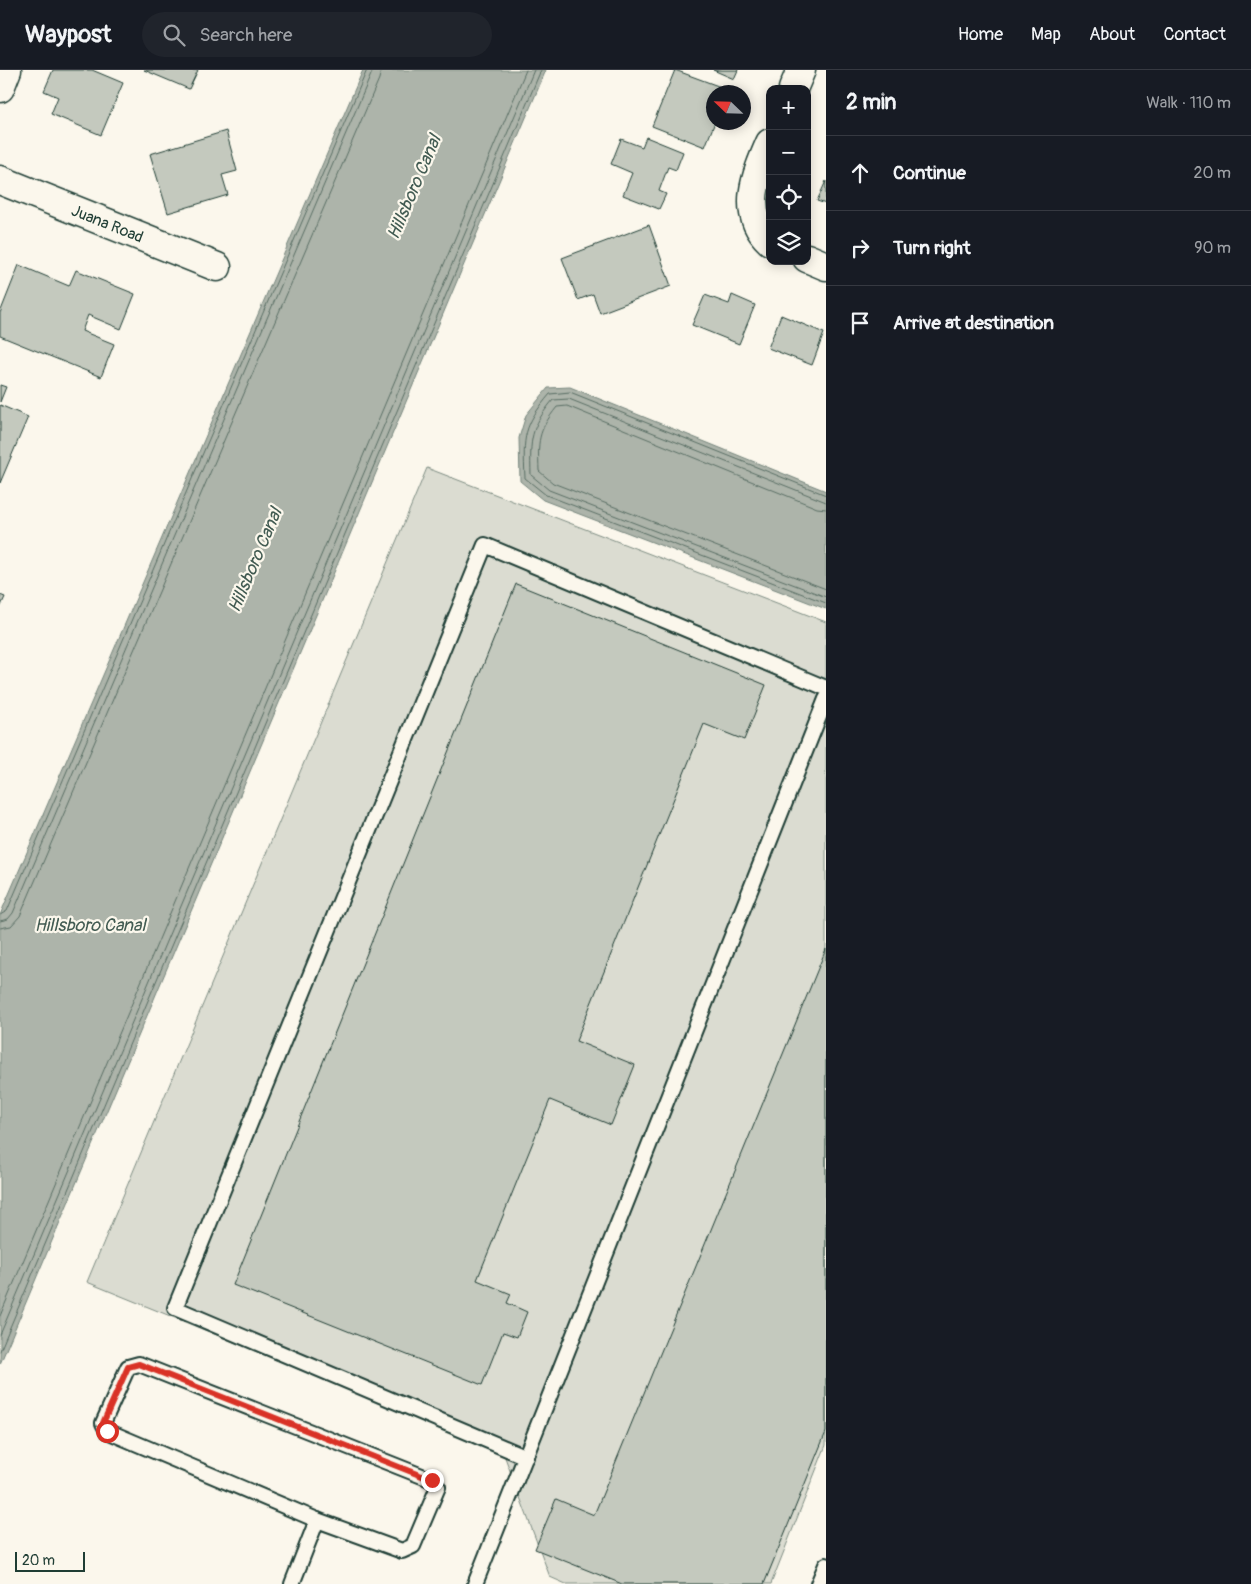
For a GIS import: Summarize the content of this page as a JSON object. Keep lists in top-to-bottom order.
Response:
{
  "streets": {
    "street": ["Juana Road"]
  },
  "water": ["Hillsboro Canal"],
  "scale_bar": "20 m",
  "north": "top left",
  "page": {
    "header": "Waypost",
    "search": "Search here",
    "nav": [
      "Home",
      "Map",
      "About",
      "Contact"
    ],
    "heading": ["2 min", "Walk · 110 m"],
    "map_buttons": ["+", "−"],
    "list": [
      ["Continue", "20 m"],
      ["Turn right", "90 m"],
      "Arrive at destination"
    ],
    "scale": "20 m"
  }
}
